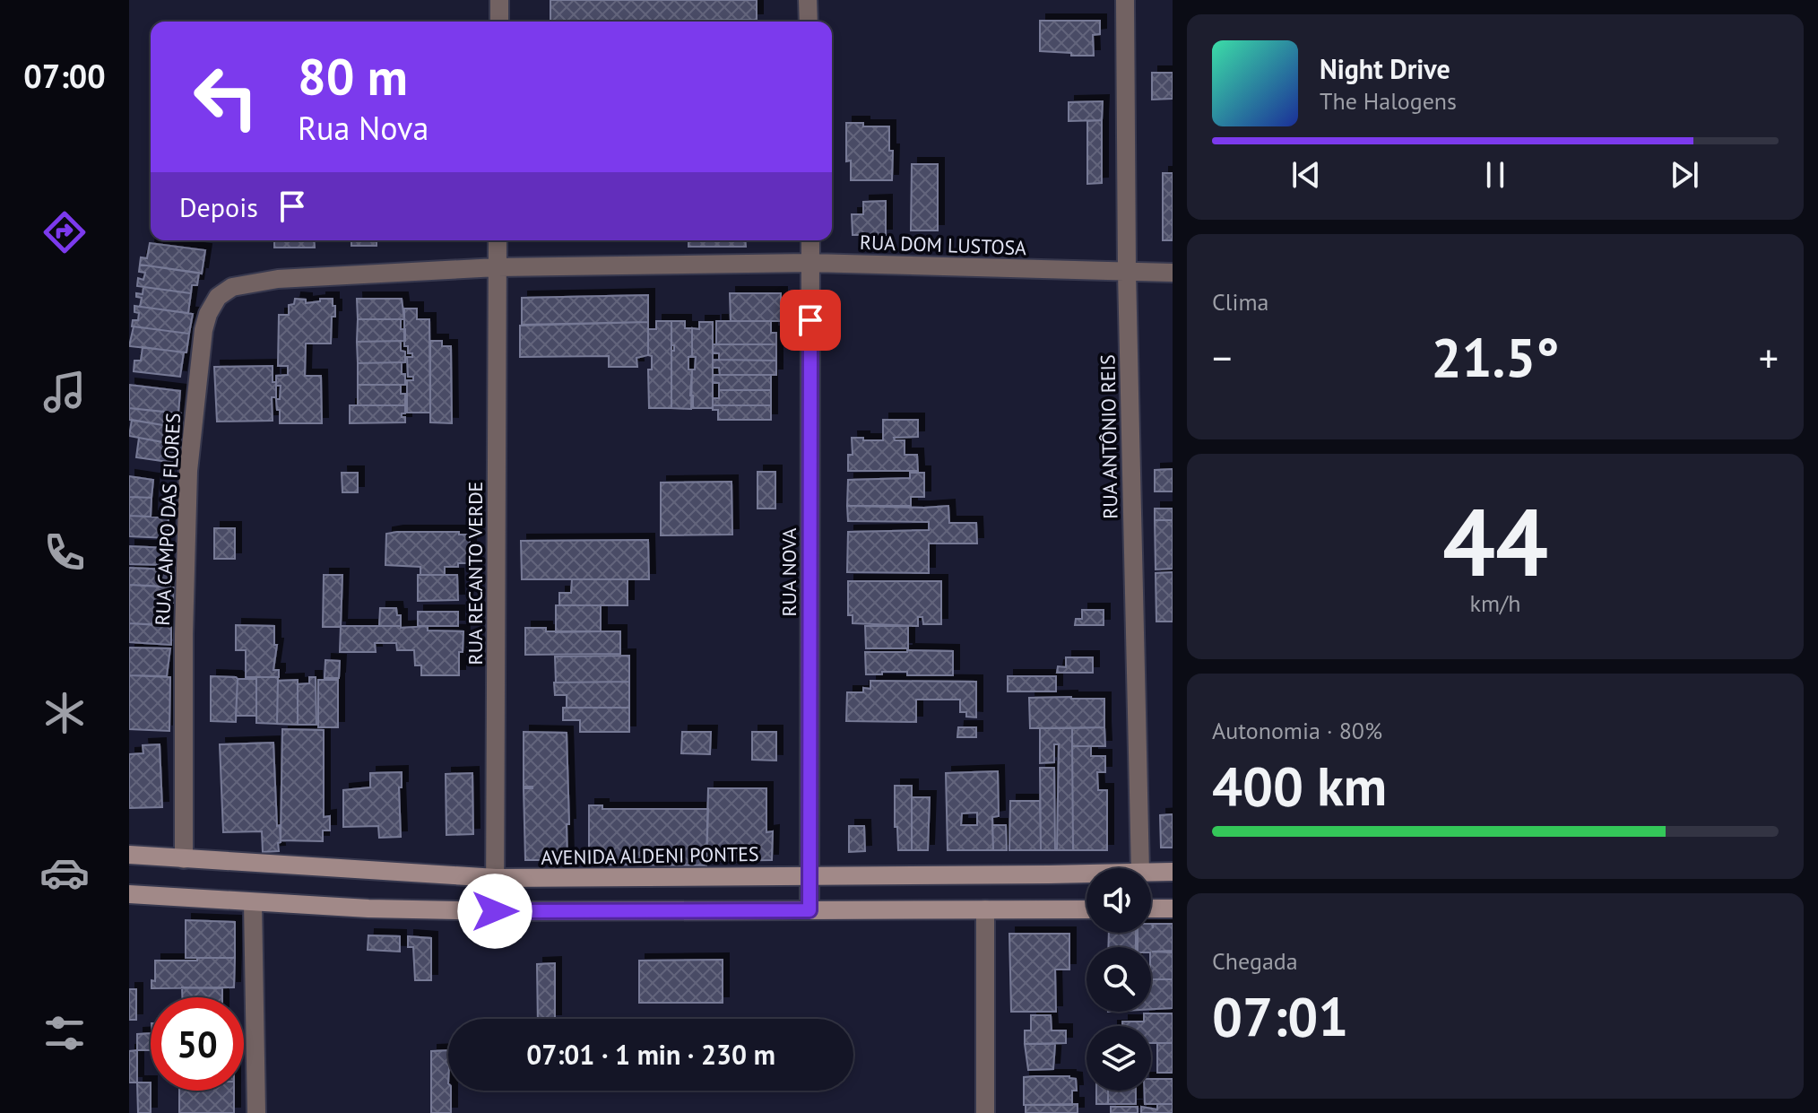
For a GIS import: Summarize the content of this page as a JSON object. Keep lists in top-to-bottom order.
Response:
{
  "streets": {
    "main road": ["AVENIDA ALDENI PONTES"],
    "street": [
      "RUA DOM LUSTOSA",
      "RUA ANTÔNIO REIS",
      "RUA CAMPO DAS FLORES",
      "RUA NOVA",
      "RUA RECANTO VERDE"
    ]
  },
  "crossings": [
    ["RUA DOM LUSTOSA", "RUA ANTÔNIO REIS"],
    ["RUA DOM LUSTOSA", "RUA CAMPO DAS FLORES"],
    ["RUA DOM LUSTOSA", "RUA NOVA"],
    ["RUA DOM LUSTOSA", "RUA RECANTO VERDE"],
    ["RUA CAMPO DAS FLORES", "RUA RECANTO VERDE"],
    ["RUA CAMPO DAS FLORES", "AVENIDA ALDENI PONTES"],
    ["RUA NOVA", "AVENIDA ALDENI PONTES"],
    ["RUA RECANTO VERDE", "AVENIDA ALDENI PONTES"]
  ],
  "page": {
    "tabs": "07:00",
    "turn": ["80 m", "Rua Nova"],
    "song": ["Night Drive", "The Halogens"],
    "then": "Depois",
    "tile": [
      "Clima",
      ["44", "km/h"],
      ["Autonomia · 80%", "400 km"],
      ["Chegada", "07:01"]
    ],
    "heat": ["−", "21.5°", "+"],
    "limit": "50",
    "trip": "07:01 · 1 min · 230 m"
  }
}
